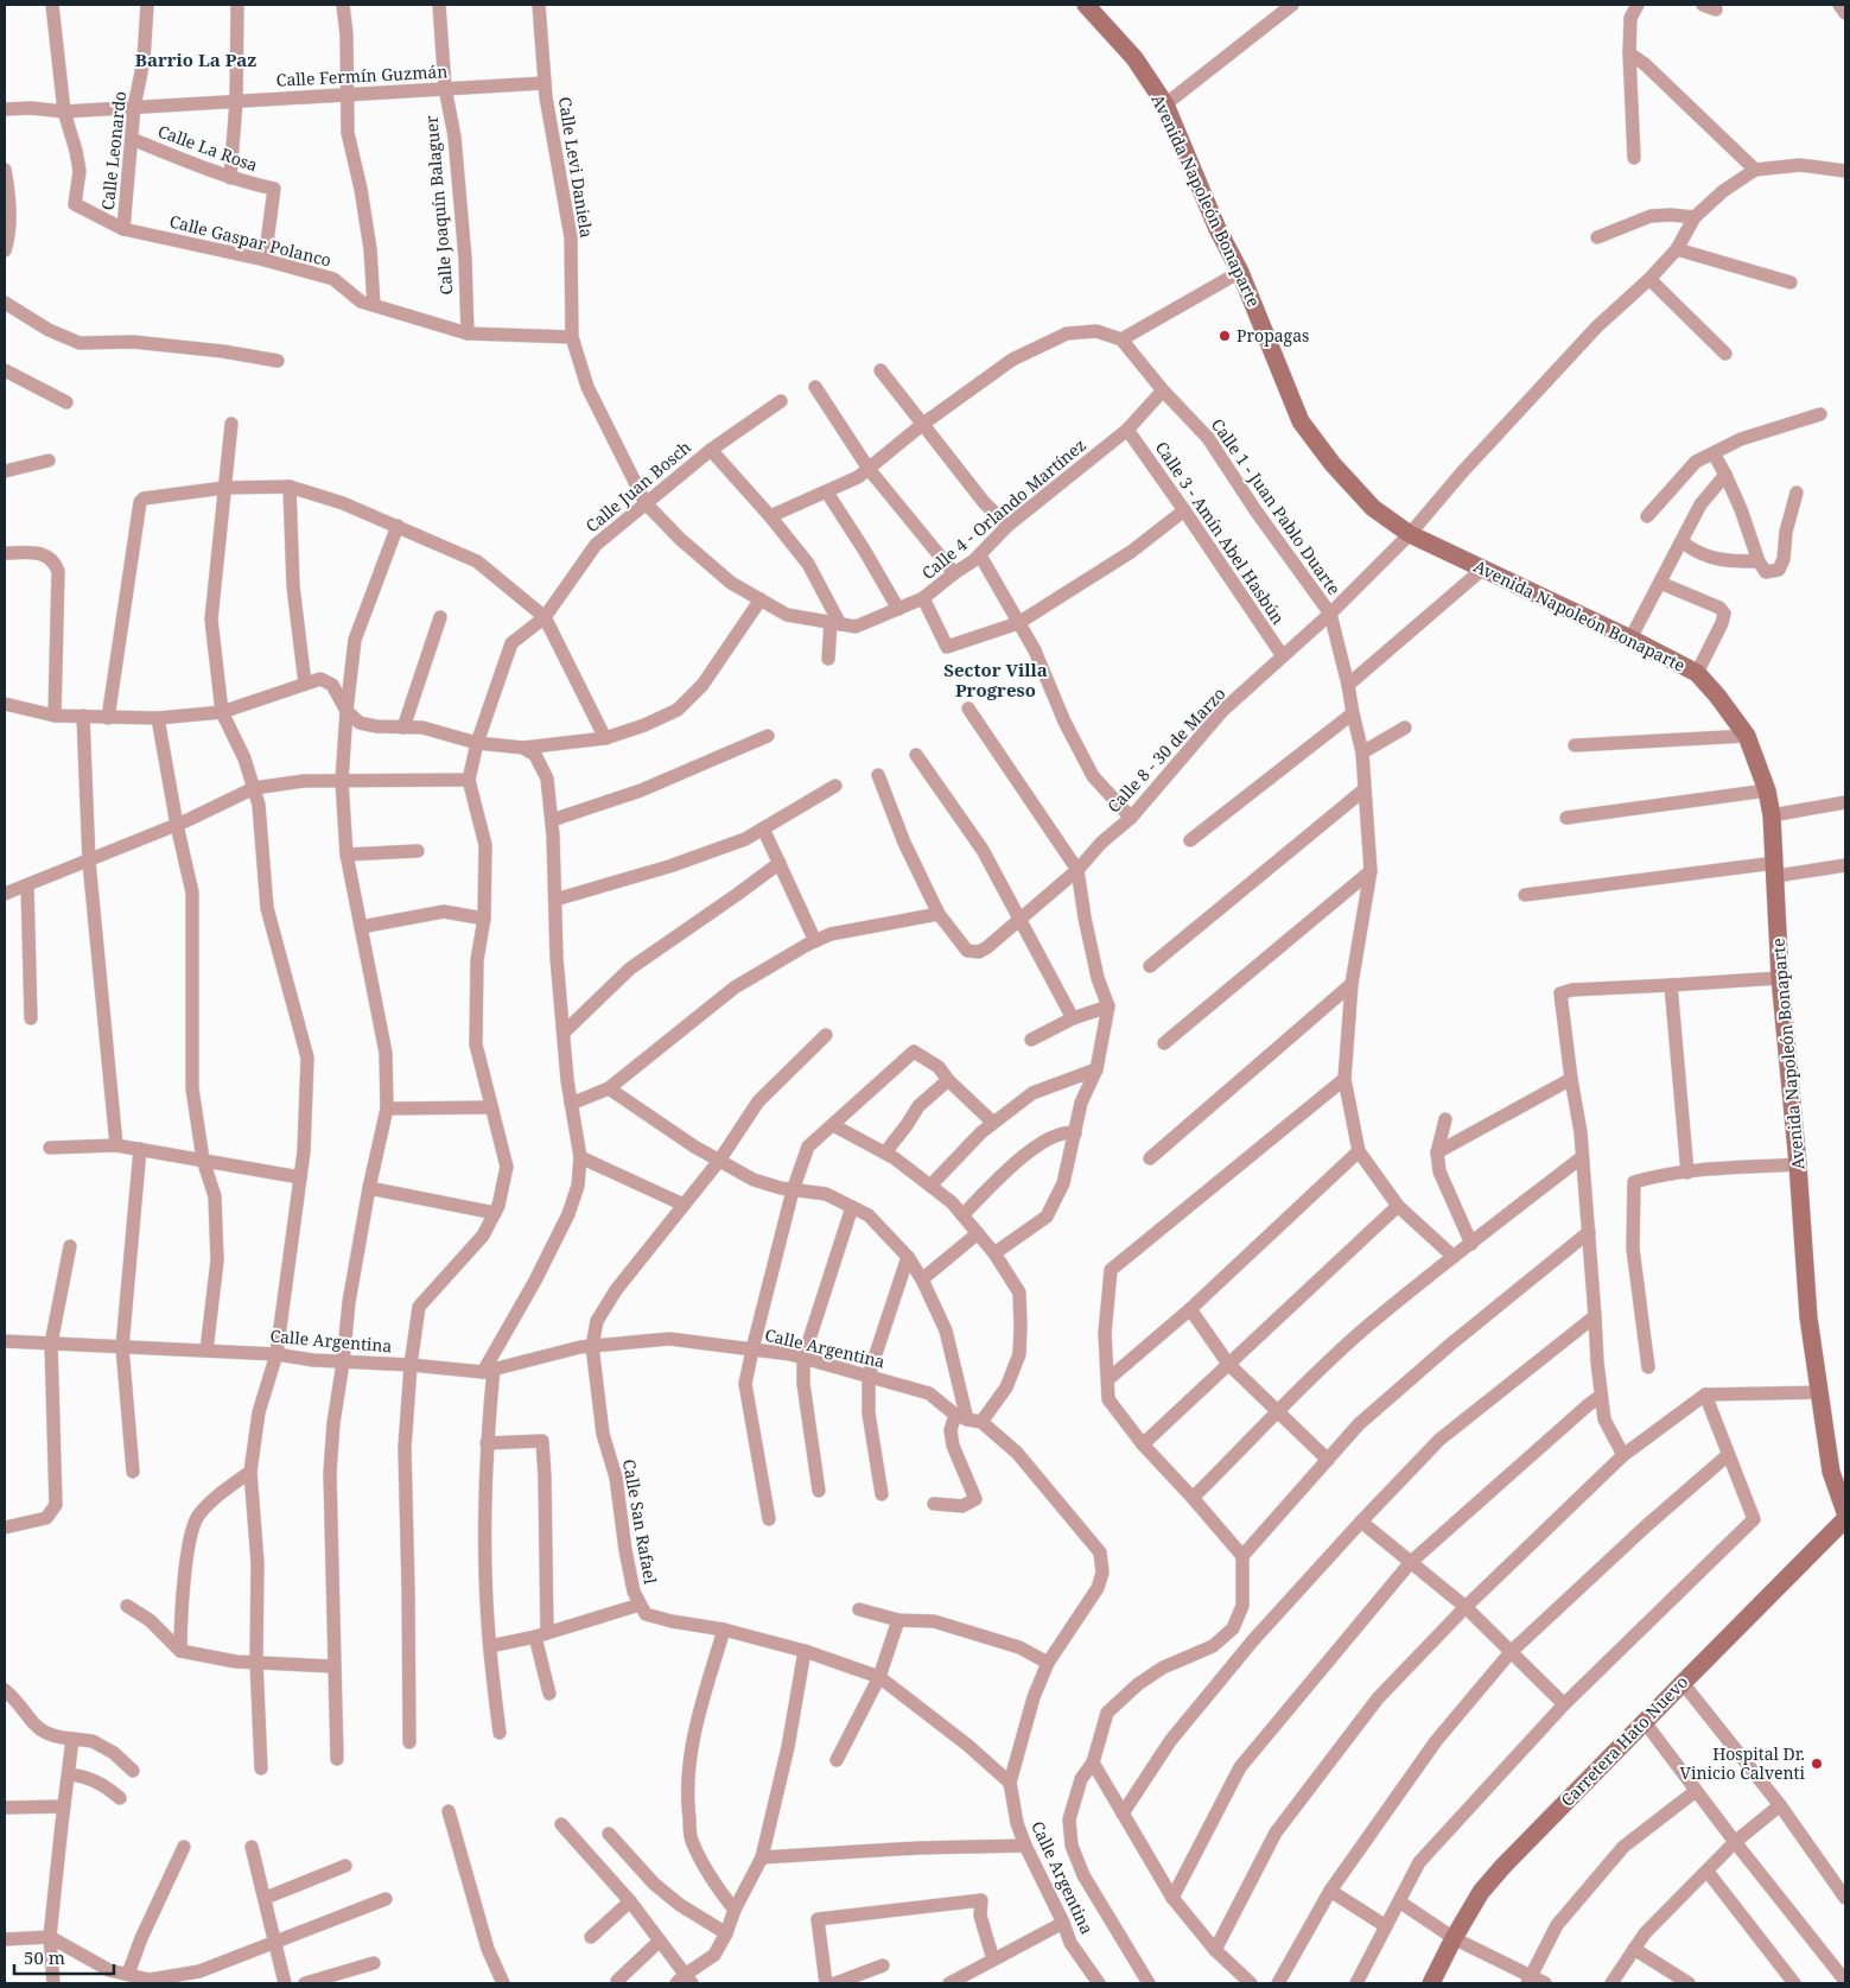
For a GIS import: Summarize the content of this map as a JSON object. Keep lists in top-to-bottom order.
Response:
{
  "streets": {
    "main road": ["Avenida Napoleón Bonaparte", "Carretera Hato Nuevo"],
    "street": [
      "Calle Fermín Guzmán",
      "Calle La Rosa",
      "Calle Leonardo",
      "Calle Levi Daniela",
      "Calle Joaquín Balaguer",
      "Calle Gaspar Polanco",
      "Calle Juan Bosch",
      "Calle 1 - Juan Pablo Duarte",
      "Calle 4 - Orlando Martínez",
      "Calle 3 - Amín Abel Hasbún",
      "Calle 8 - 30 de Marzo",
      "Calle Argentina",
      "Calle San Rafael"
    ]
  },
  "crossings": [
    ["Calle Fermín Guzmán", "Calle Leonardo"],
    ["Calle Fermín Guzmán", "Calle Levi Daniela"],
    ["Calle Fermín Guzmán", "Calle Joaquín Balaguer"],
    ["Calle Fermín Guzmán", "Calle Gaspar Polanco"],
    ["Calle La Rosa", "Calle Leonardo"],
    ["Calle La Rosa", "Calle Gaspar Polanco"],
    ["Calle Leonardo", "Calle Gaspar Polanco"],
    ["Calle Levi Daniela", "Calle Gaspar Polanco"],
    ["Calle Levi Daniela", "Calle 4 - Orlando Martínez"],
    ["Avenida Napoleón Bonaparte", "Calle 8 - 30 de Marzo"],
    ["Calle Joaquín Balaguer", "Calle Gaspar Polanco"],
    ["Calle Gaspar Polanco", "Calle 4 - Orlando Martínez"],
    ["Calle Juan Bosch", "Calle 4 - Orlando Martínez"],
    ["Calle 1 - Juan Pablo Duarte", "Calle 4 - Orlando Martínez"],
    ["Calle 1 - Juan Pablo Duarte", "Calle 8 - 30 de Marzo"],
    ["Calle 4 - Orlando Martínez", "Calle 3 - Amín Abel Hasbún"],
    ["Calle 3 - Amín Abel Hasbún", "Calle 8 - 30 de Marzo"],
    ["Calle Argentina", "Calle San Rafael"]
  ],
  "districts": ["Barrio La Paz", "Sector Villa Progreso"],
  "places": ["Propagas", "Hospital Dr. Vinicio Calventi"],
  "scale_bar": "50 m"
}
